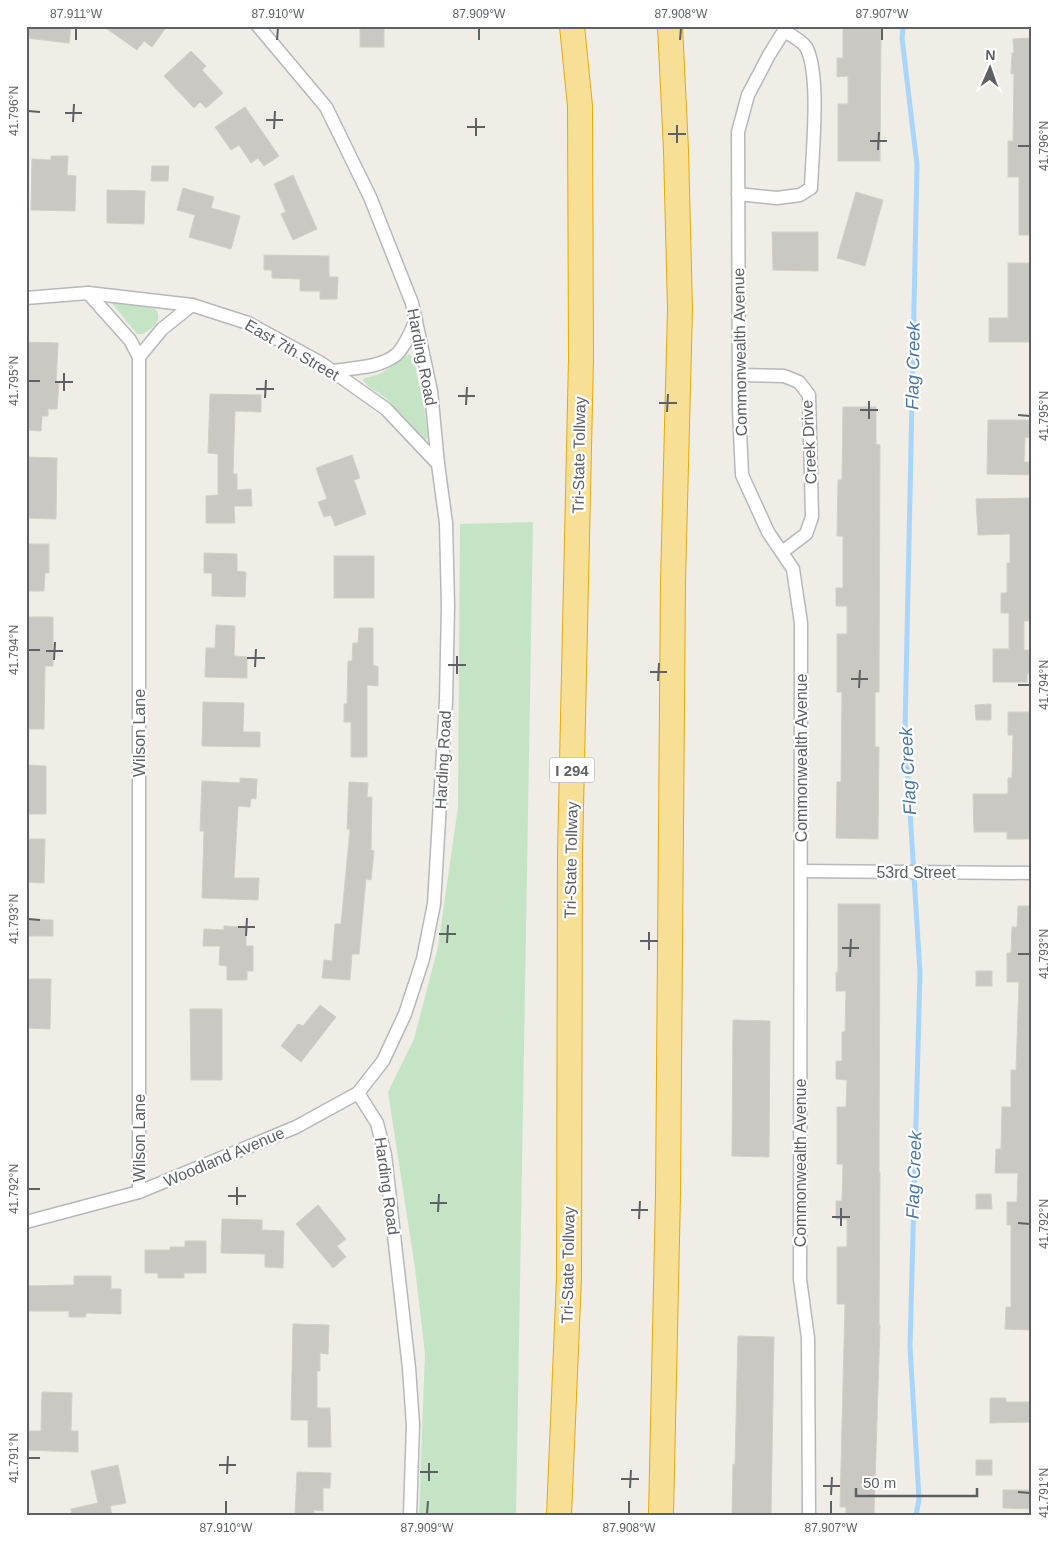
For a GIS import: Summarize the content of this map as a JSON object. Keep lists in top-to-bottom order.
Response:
{
  "streets": {
    "highway": ["Tri-State Tollway", "I 294"],
    "street": [
      "East 7th Street",
      "Commonwealth Avenue",
      "Harding Road",
      "Creek Drive",
      "Wilson Lane",
      "53rd Street",
      "Woodland Avenue"
    ]
  },
  "crossings": [
    ["East 7th Street", "Harding Road"],
    ["Commonwealth Avenue", "Creek Drive"],
    ["Commonwealth Avenue", "53rd Street"],
    ["Harding Road", "Woodland Avenue"],
    ["Wilson Lane", "Woodland Avenue"]
  ],
  "water": ["Flag Creek"],
  "scale_bar": "50 m",
  "north": "top",
  "coordinates": [
    "87.911°W",
    "87.910°W",
    "87.909°W",
    "87.908°W",
    "87.907°W",
    "41.796°N",
    "41.795°N",
    "41.794°N",
    "41.793°N",
    "41.792°N",
    "41.791°N"
  ]
}
